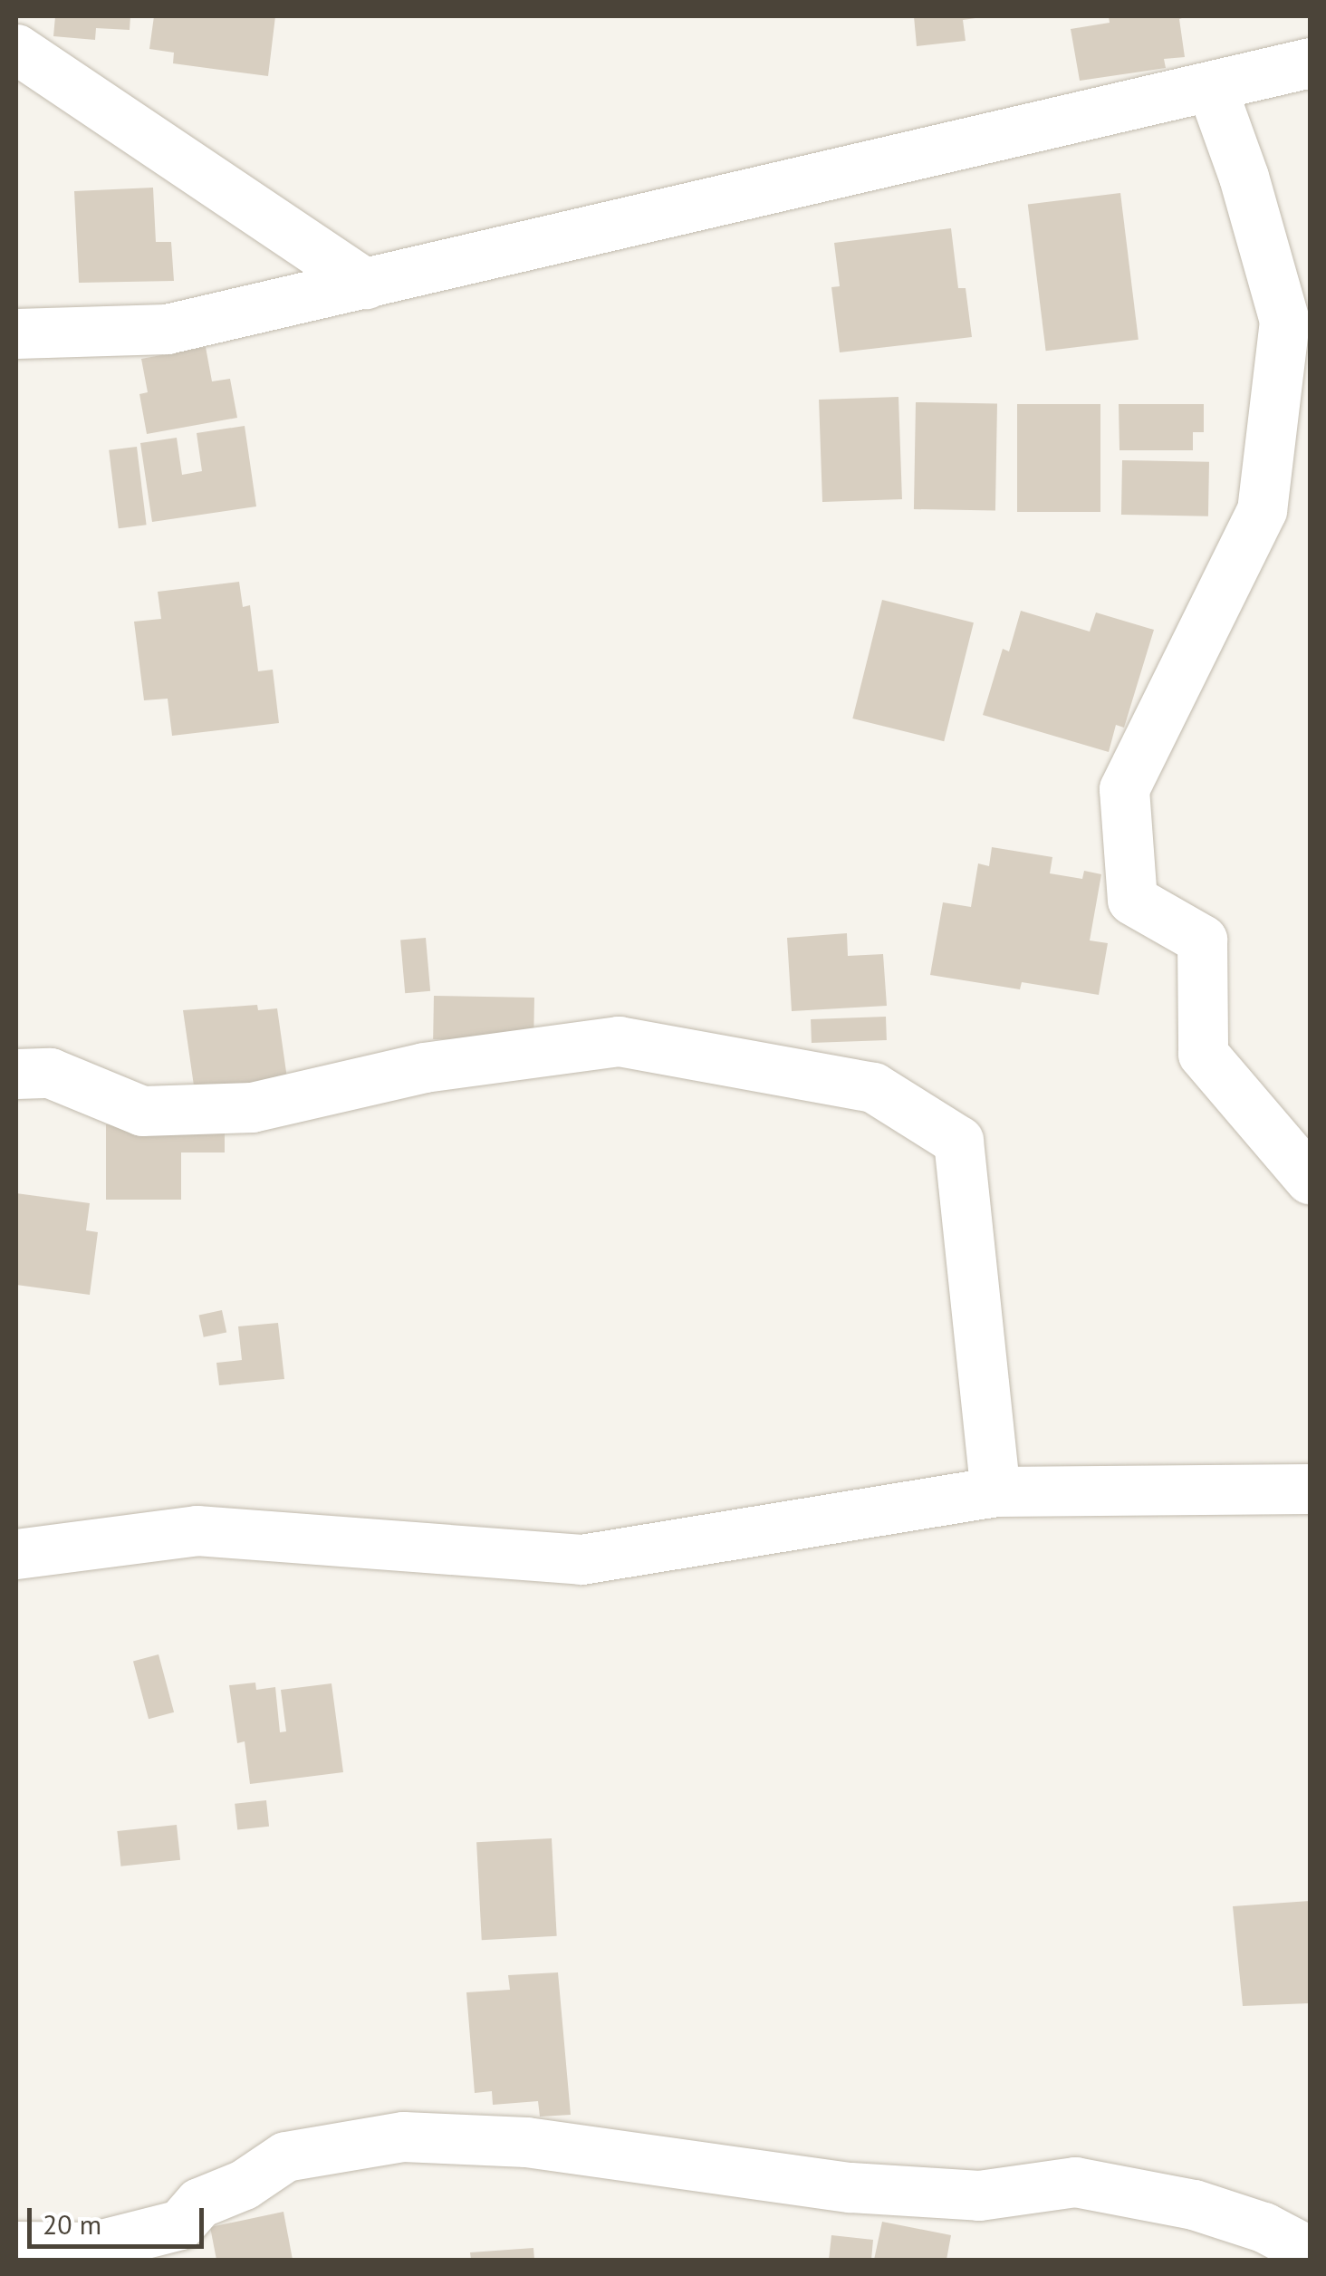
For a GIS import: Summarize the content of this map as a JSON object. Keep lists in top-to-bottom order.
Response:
{
  "scale_bar": "20 m"
}
